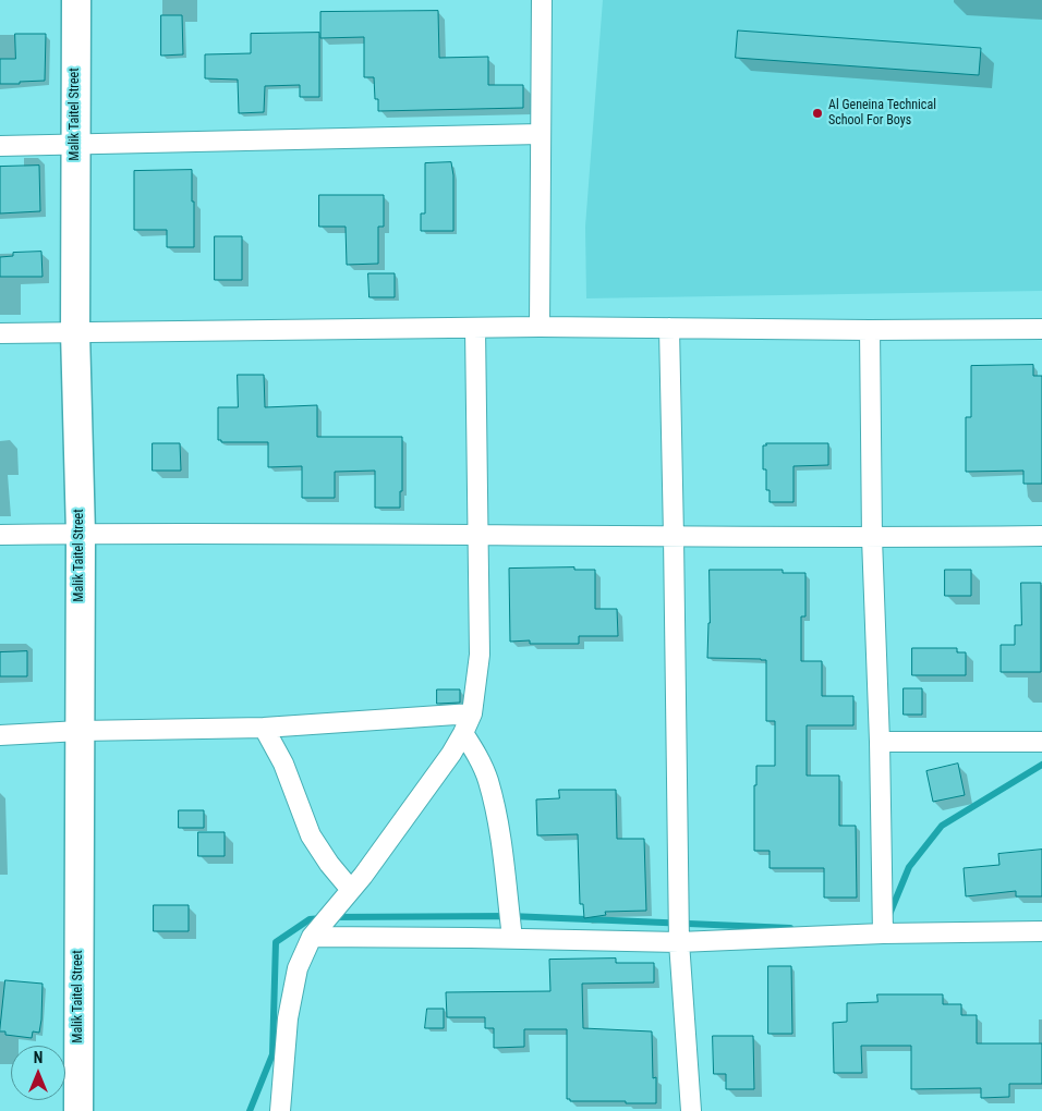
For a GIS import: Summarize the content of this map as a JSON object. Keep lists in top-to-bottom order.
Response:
{
  "streets": {
    "main road": ["Malik Taitel Street"]
  },
  "places": ["Al Geneina Technical School For Boys"],
  "north": "top"
}
